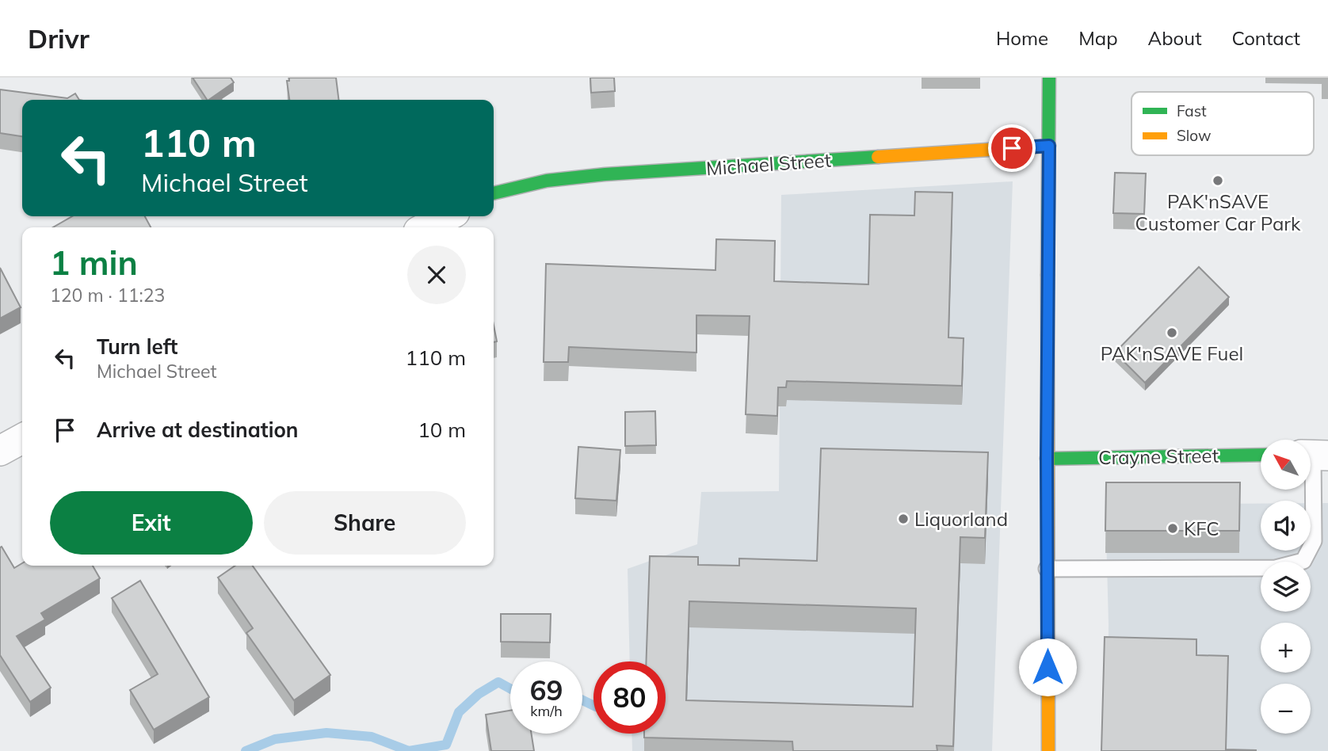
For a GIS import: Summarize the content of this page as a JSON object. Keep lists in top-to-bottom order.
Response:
{
  "streets": {
    "main road": ["Michael Street", "Crayne Street"]
  },
  "places": [
    "PAK'nSAVE Customer Car Park",
    "PAK'nSAVE Fuel",
    "Liquorland",
    "KFC"
  ],
  "legend": ["Fast", "Slow"],
  "north": "top left",
  "page": {
    "header": "Drivr",
    "nav": [
      "Home",
      "Map",
      "About",
      "Contact"
    ],
    "turn": ["110 m", "Michael Street"],
    "heading": ["1 min", "120 m · 11:23"],
    "list": [
      {
        "name": "Turn left",
        "note": "Michael Street",
        "value": "110 m"
      },
      {
        "name": "Arrive at destination",
        "value": "10 m"
      }
    ],
    "map_buttons": ["+", "−"],
    "buttons": ["Exit", "Share"],
    "speed": "69 km/h",
    "limit": "80"
  }
}
